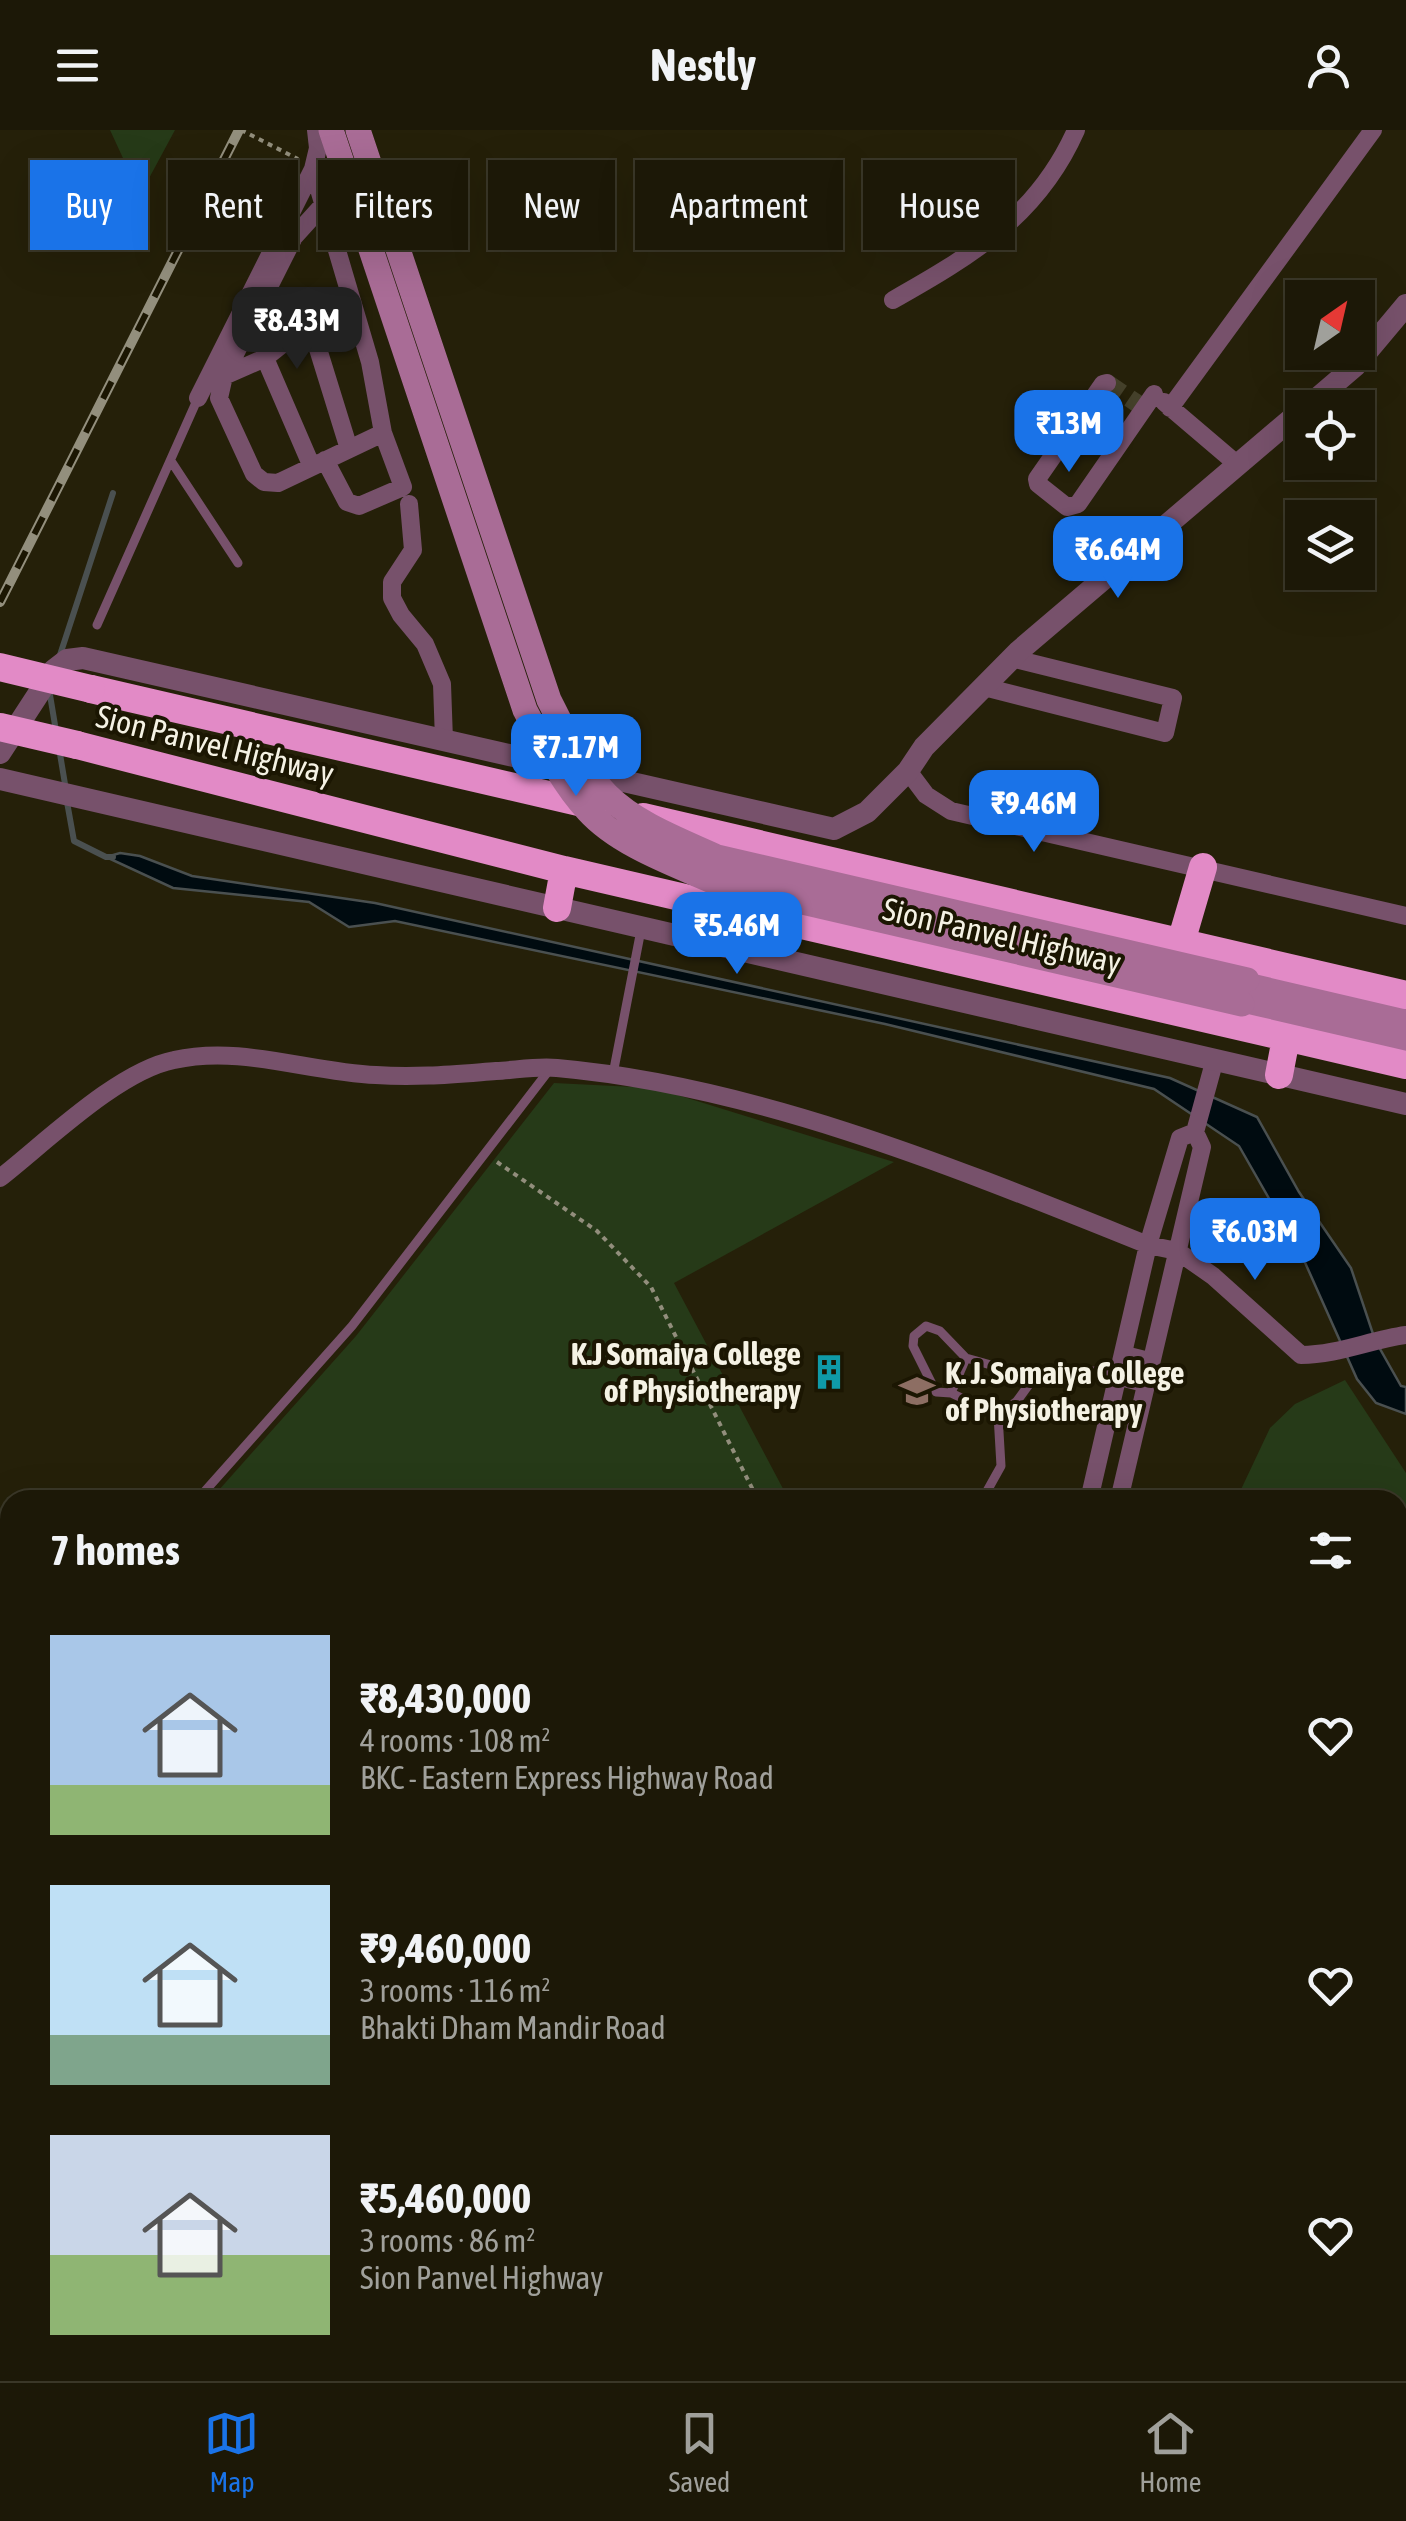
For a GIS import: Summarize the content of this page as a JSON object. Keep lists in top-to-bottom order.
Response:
{
  "streets": {
    "highway": ["Sion Panvel Highway"]
  },
  "places": {
    "building": ["K.J Somaiya College of Physiotherapy"],
    "school or university": ["K. J. Somaiya College of Physiotherapy"]
  },
  "north": "top right",
  "page": {
    "header": "Nestly",
    "chip": [
      "Buy",
      "Rent",
      "Filters",
      "New",
      "Apartment",
      "House"
    ],
    "price": [
      "₹8.43M",
      "₹13M",
      "₹6.64M",
      "₹7.17M",
      "₹9.46M",
      "₹5.46M",
      "₹6.03M"
    ],
    "heading": "7 homes",
    "list": [
      {
        "name": "₹8,430,000",
        "note": "4 rooms · 108 m² · BKC - Eastern Express Highway Road"
      },
      {
        "name": "₹9,460,000",
        "note": "3 rooms · 116 m² · Bhakti Dham Mandir Road"
      },
      {
        "name": "₹5,460,000",
        "note": "3 rooms · 86 m² · Sion Panvel Highway"
      }
    ],
    "tabs": ["Map", "Saved", "Home"]
  }
}
